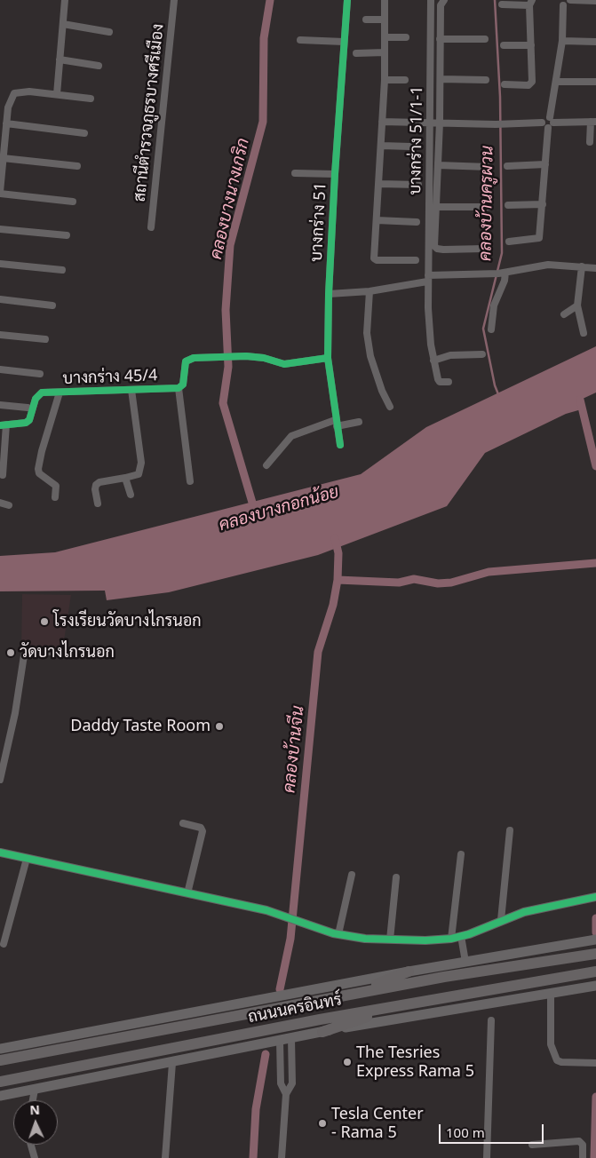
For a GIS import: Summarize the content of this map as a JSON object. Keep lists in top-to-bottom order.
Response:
{
  "streets": {
    "main road": ["ถนนนครอินทร์"],
    "street": [
      "สถานีตำรวจภูธรบางศรีเมือง",
      "บางกร่าง 51/1-1",
      "บางกร่าง 51",
      "บางกร่าง 45/4"
    ]
  },
  "crossings": [
    ["บางกร่าง 51", "บางกร่าง 45/4"]
  ],
  "water": [
    "คลองบางนางเกริก",
    "คลองบ้านครูผวน",
    "คลองบางกอกน้อย",
    "คลองบ้านจีน"
  ],
  "places": [
    "โรงเรียนวัดบางไกรนอก",
    "วัดบางไกรนอก",
    "Daddy Taste Room",
    "The Tesries Express Rama 5",
    "Tesla Center - Rama 5"
  ],
  "scale_bar": "100 m",
  "north": "top"
}
